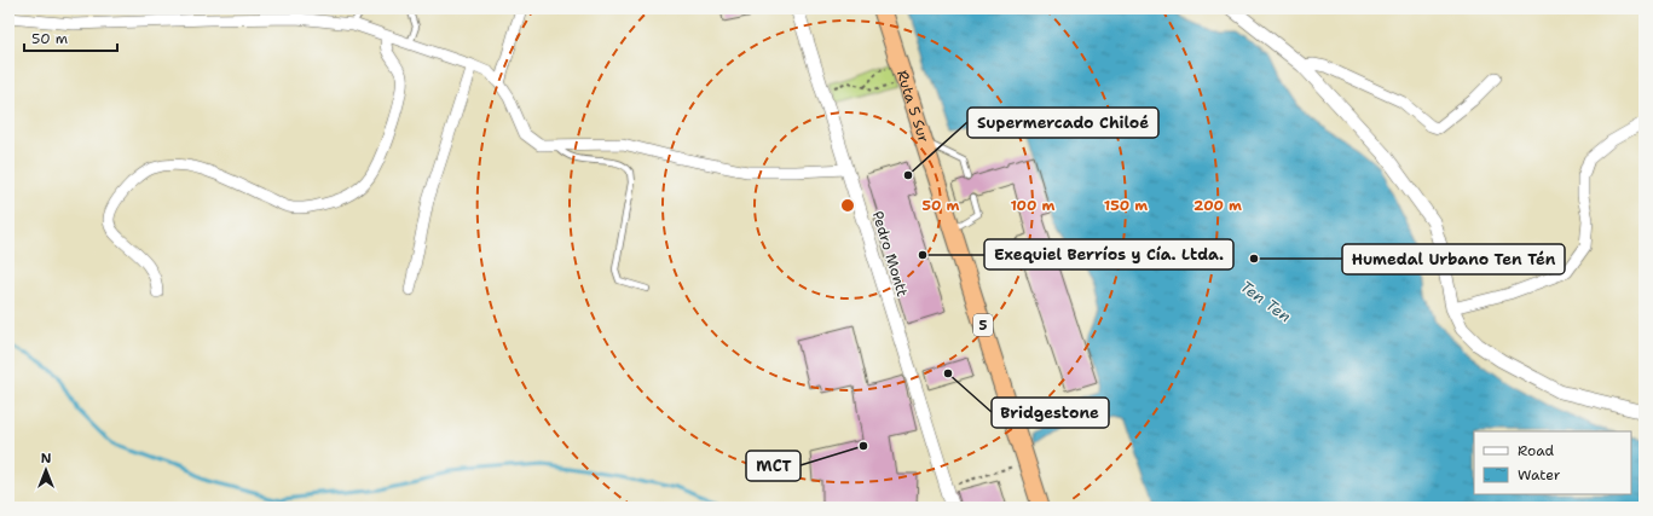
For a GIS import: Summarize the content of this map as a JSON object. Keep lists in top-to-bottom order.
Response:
{
  "streets": {
    "highway": ["Ruta 5 Sur", "5"],
    "street": ["Pedro Montt"]
  },
  "water": ["Ten Ten"],
  "places": [
    "Supermercado Chiloé",
    "Exequiel Berríos y Cía. Ltda.",
    "Humedal Urbano Ten Tén",
    "Bridgestone",
    "MCT"
  ],
  "legend": ["Road", "Water"],
  "scale_bar": "50 m",
  "north": "top",
  "rings": [
    "50 m",
    "100 m",
    "150 m",
    "200 m"
  ]
}
